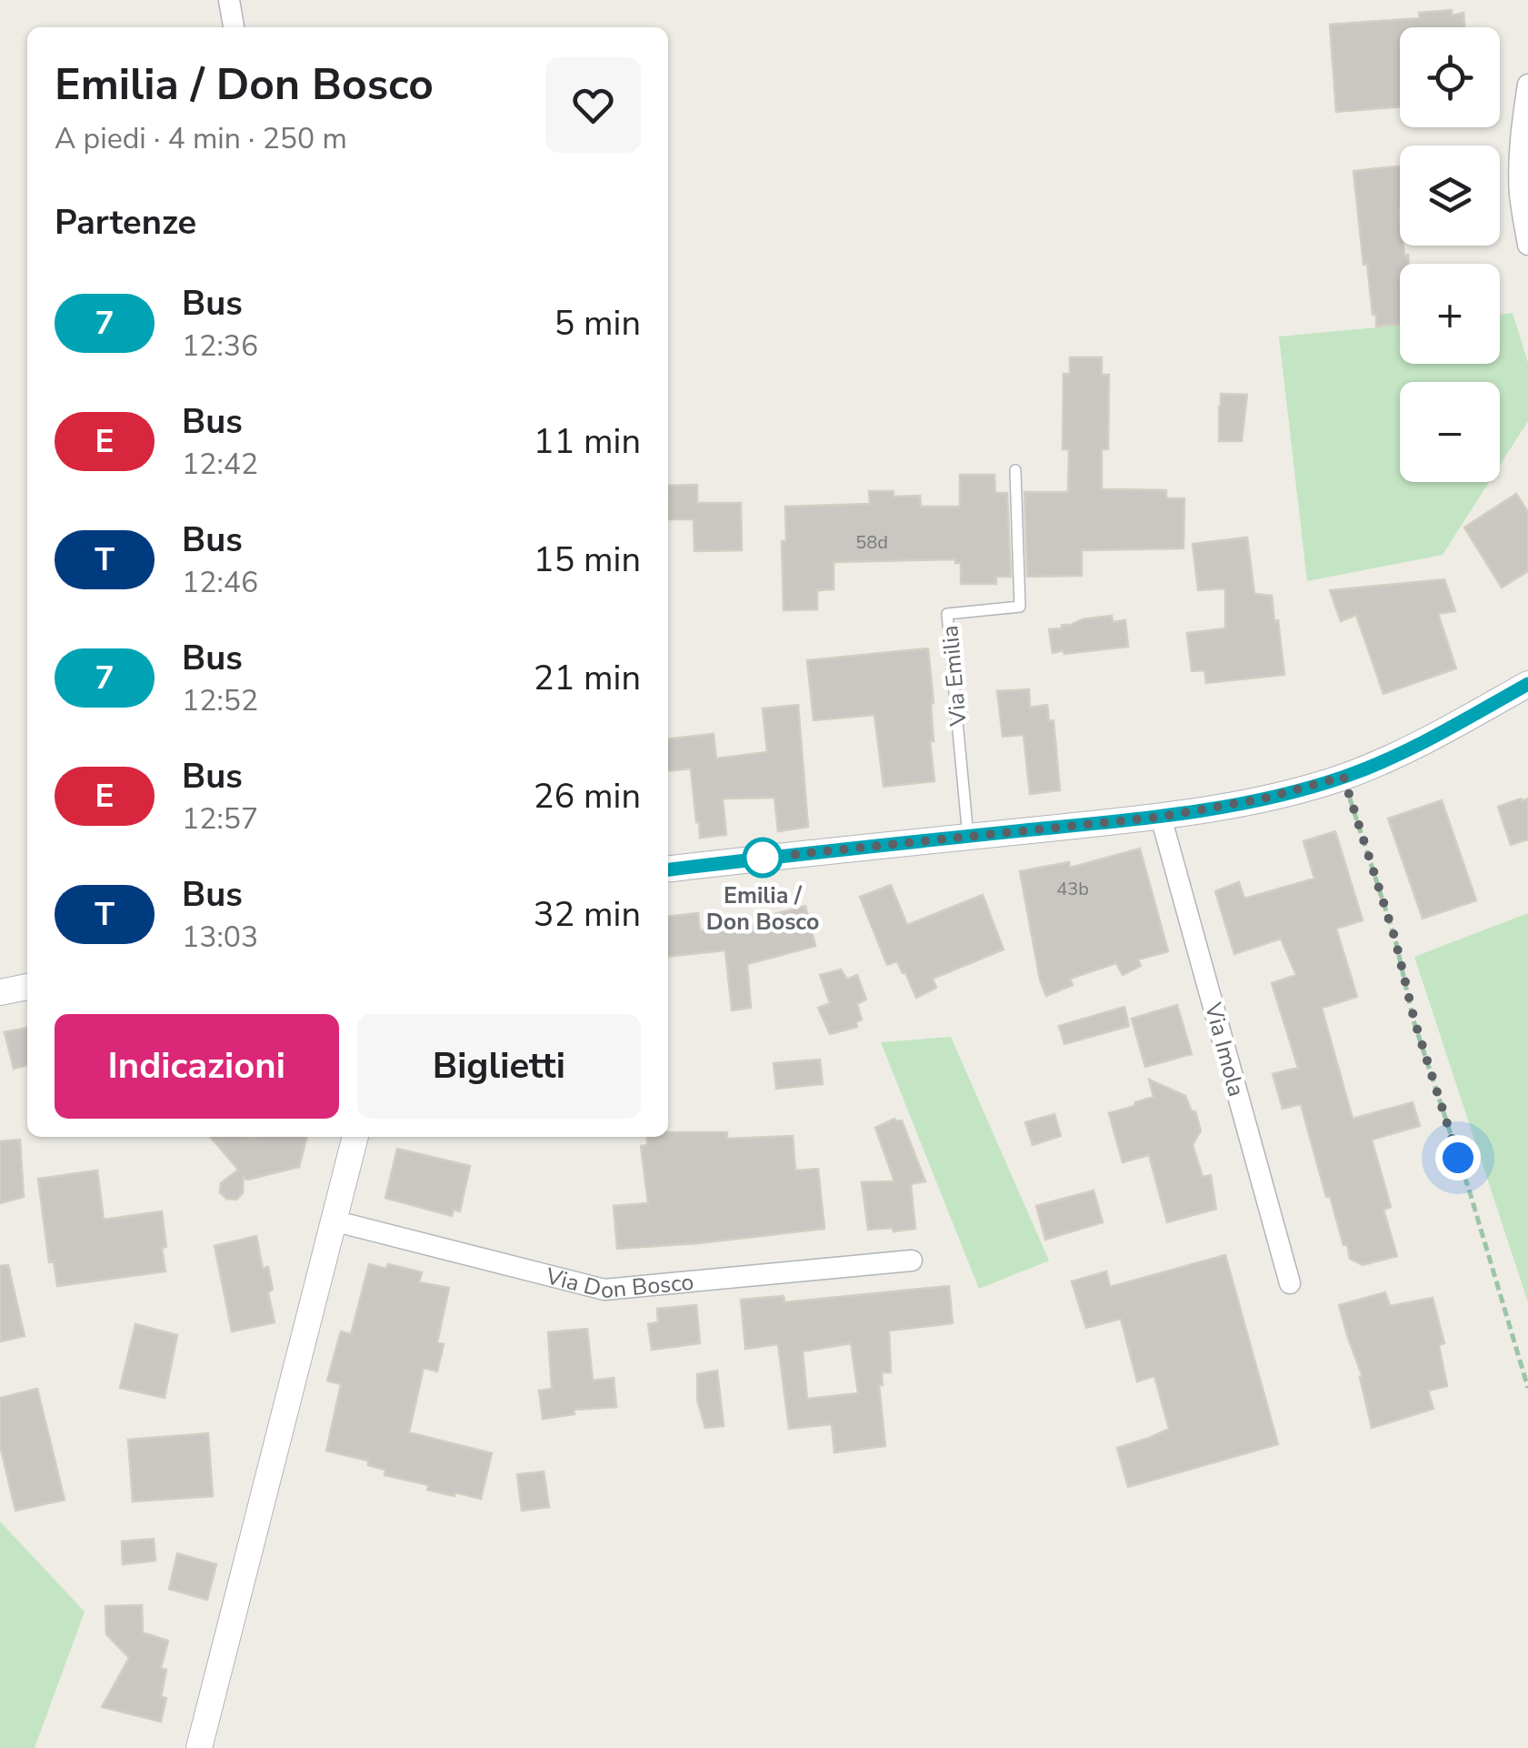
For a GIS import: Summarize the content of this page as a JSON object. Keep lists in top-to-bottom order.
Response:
{
  "streets": {
    "street": ["Via Imola", "Via Don Bosco"],
    "lane": ["Via Emilia"]
  },
  "places": ["Emilia / Don Bosco"],
  "lines": ["bus line 7"],
  "house_numbers": ["58d", "43b"],
  "page": {
    "map_buttons": ["+", "−"],
    "heading": [
      ["Emilia / Don Bosco", "A piedi · 4 min · 250 m"],
      "Partenze"
    ],
    "list": [
      {
        "mark": "7",
        "name": "Bus",
        "note": "12:36",
        "value": "5 min"
      },
      {
        "mark": "E",
        "name": "Bus",
        "note": "12:42",
        "value": "11 min"
      },
      {
        "mark": "T",
        "name": "Bus",
        "note": "12:46",
        "value": "15 min"
      },
      {
        "mark": "7",
        "name": "Bus",
        "note": "12:52",
        "value": "21 min"
      },
      {
        "mark": "E",
        "name": "Bus",
        "note": "12:57",
        "value": "26 min"
      },
      {
        "mark": "T",
        "name": "Bus",
        "note": "13:03",
        "value": "32 min"
      }
    ],
    "buttons": ["Indicazioni", "Biglietti"]
  }
}
